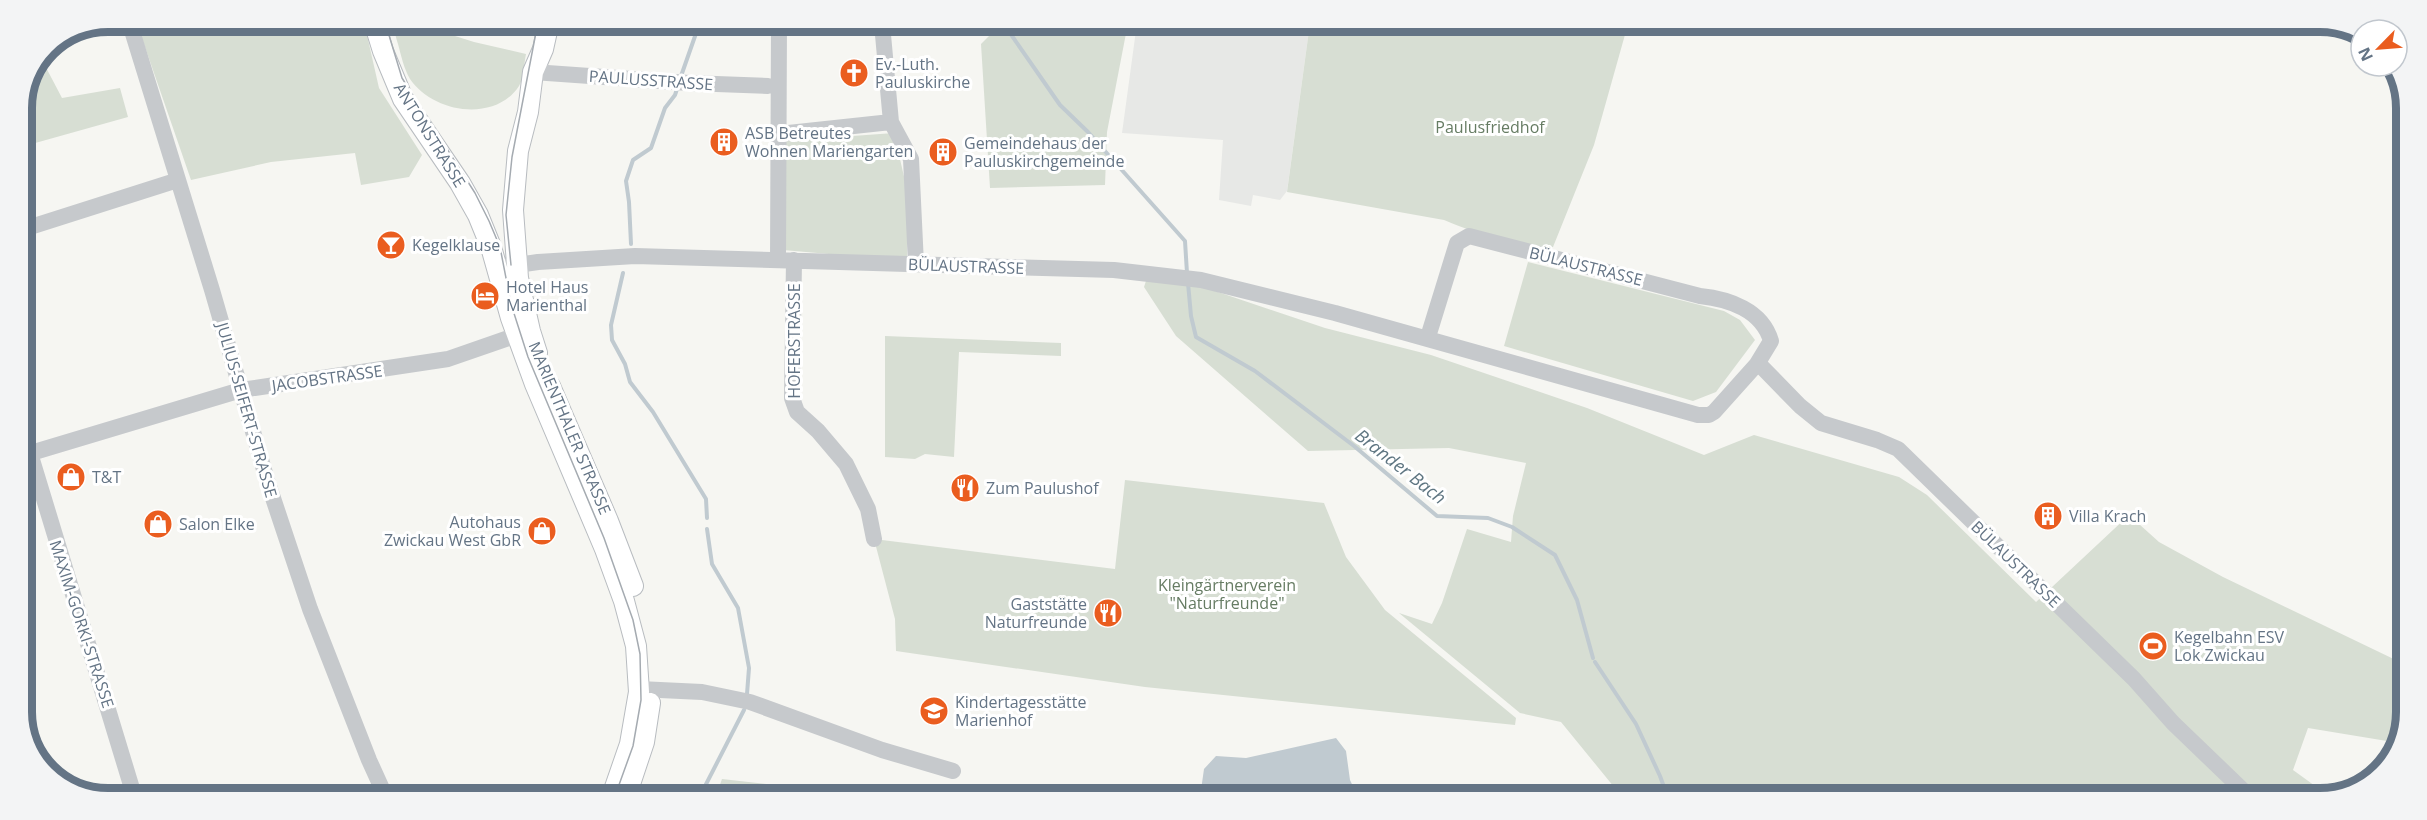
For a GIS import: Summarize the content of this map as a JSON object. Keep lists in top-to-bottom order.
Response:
{
  "streets": {
    "main road": ["ANTONSTRASSE", "MARIENTHALER STRASSE"],
    "street": [
      "PAULUSSTRASSE",
      "BÜLAUSTRASSE",
      "HOFERSTRASSE",
      "JACOBSTRASSE",
      "JULIUS-SEIFERT-STRASSE",
      "MAXIM-GORKI-STRASSE"
    ]
  },
  "crossings": [
    ["PAULUSSTRASSE", "MARIENTHALER STRASSE"],
    ["ANTONSTRASSE", "MARIENTHALER STRASSE"],
    ["BÜLAUSTRASSE", "HOFERSTRASSE"],
    ["BÜLAUSTRASSE", "MARIENTHALER STRASSE"],
    ["JACOBSTRASSE", "JULIUS-SEIFERT-STRASSE"],
    ["JACOBSTRASSE", "MARIENTHALER STRASSE"]
  ],
  "water": ["Brander Bach"],
  "parks": ["Paulusfriedhof", "Kleingärtnerverein \"Naturfreunde\""],
  "places": {
    "church": ["Ev.-Luth. Pauluskirche"],
    "building": ["ASB Betreutes Wohnen Mariengarten", "Gemeindehaus der Pauluskirchgemeinde", "Villa Krach"],
    "bar": ["Kegelklause"],
    "hotel": ["Hotel Haus Marienthal"],
    "shop": ["T&T", "Salon Elke", "Autohaus Zwickau West GbR"],
    "restaurant": ["Zum Paulushof", "Gaststätte Naturfreunde"],
    "sports": ["Kegelbahn ESV Lok Zwickau"],
    "school or university": ["Kindertagesstätte Marienhof"]
  },
  "north": "bottom left"
}
